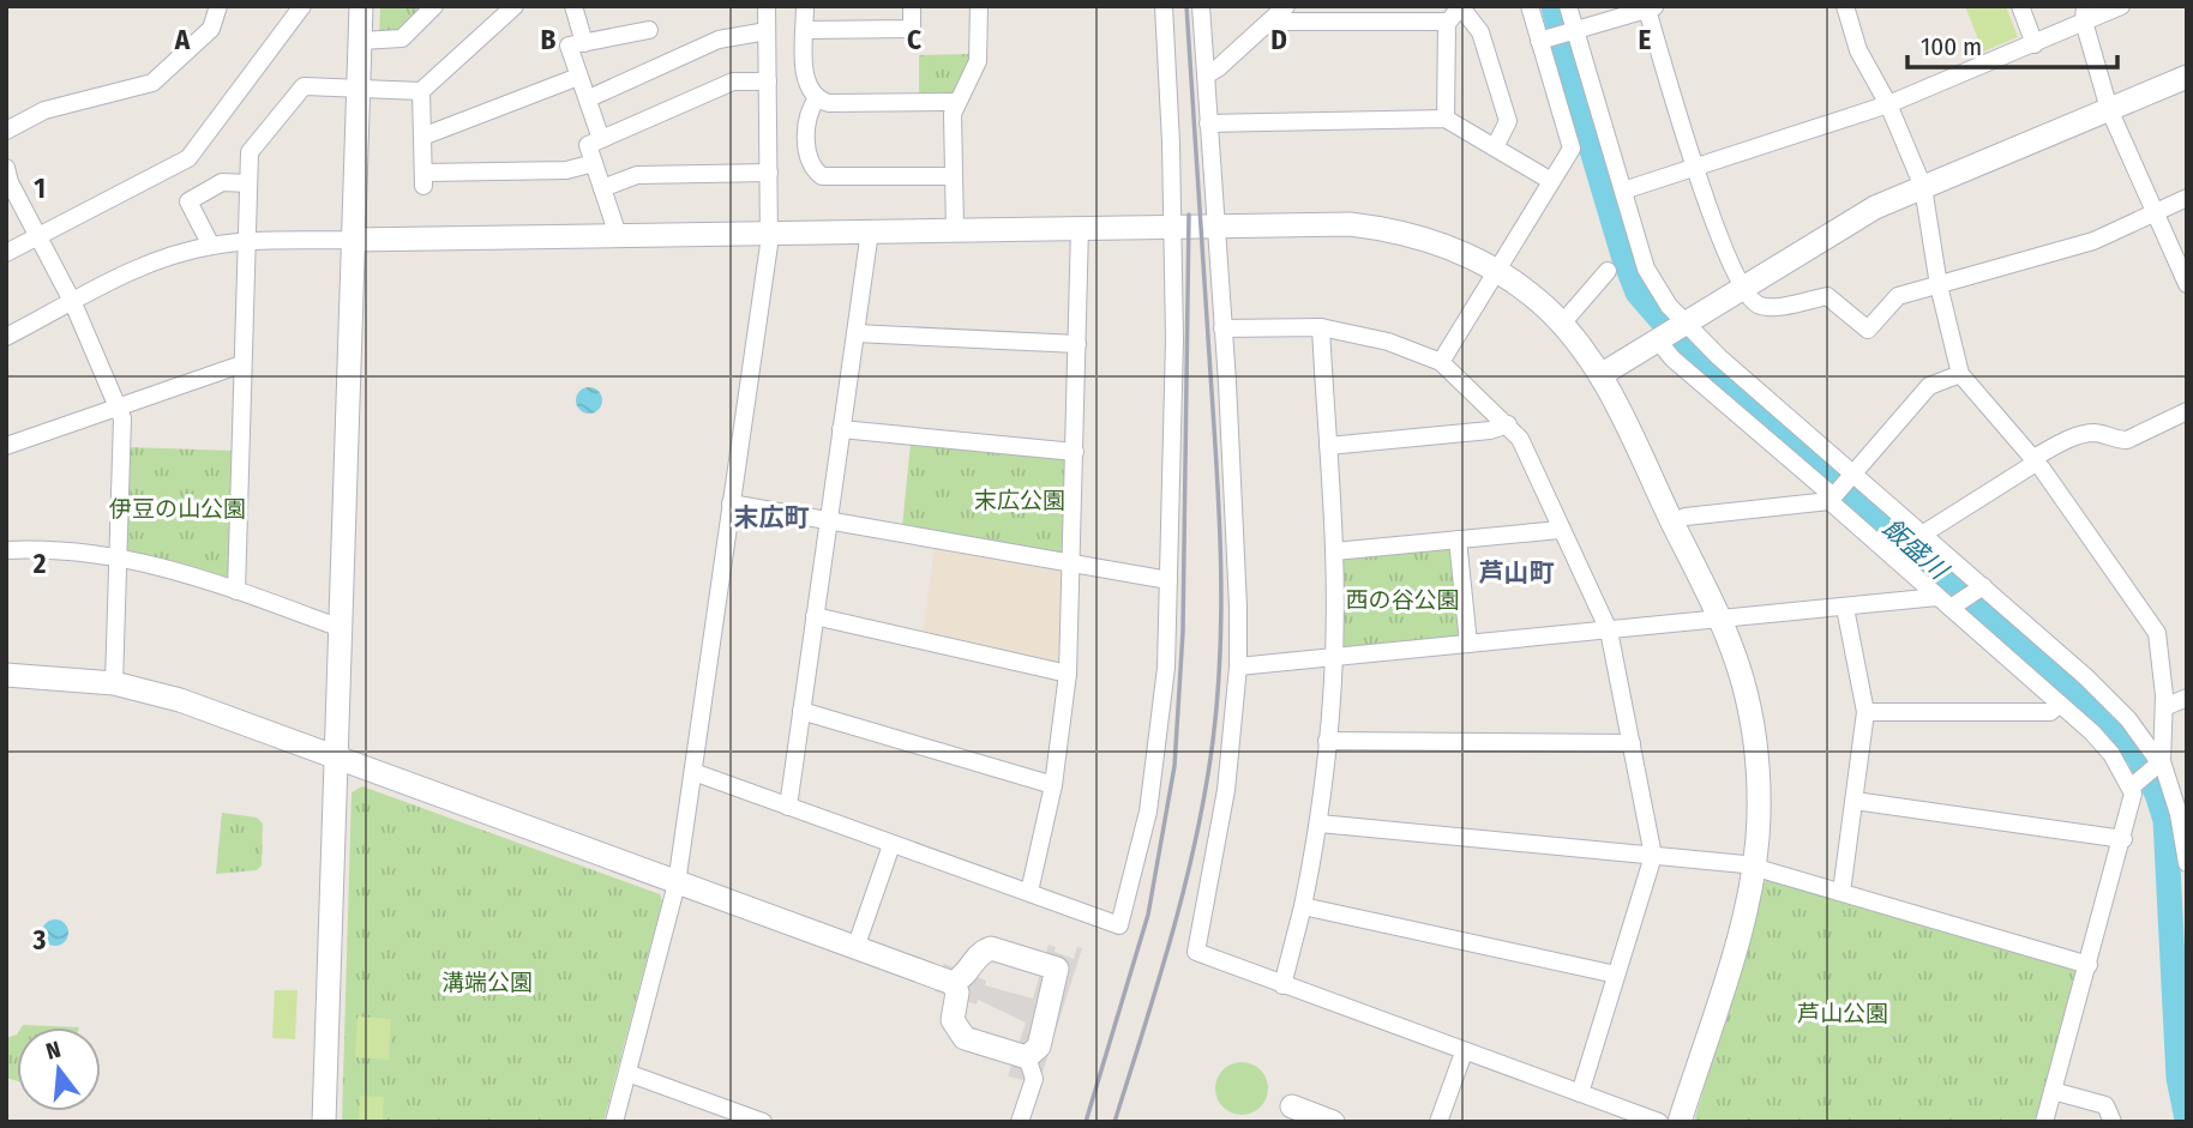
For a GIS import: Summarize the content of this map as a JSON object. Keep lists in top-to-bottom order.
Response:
{
  "districts": ["末広町", "芦山町"],
  "water": ["飯盛川"],
  "parks": [
    "末広公園",
    "伊豆の山公園",
    "西の谷公園",
    "溝端公園",
    "芦山公園"
  ],
  "scale_bar": "100 m",
  "north": "top",
  "grid": {
    "columns": [
      "A",
      "B",
      "C",
      "D",
      "E"
    ],
    "rows": ["1", "2", "3"]
  }
}
